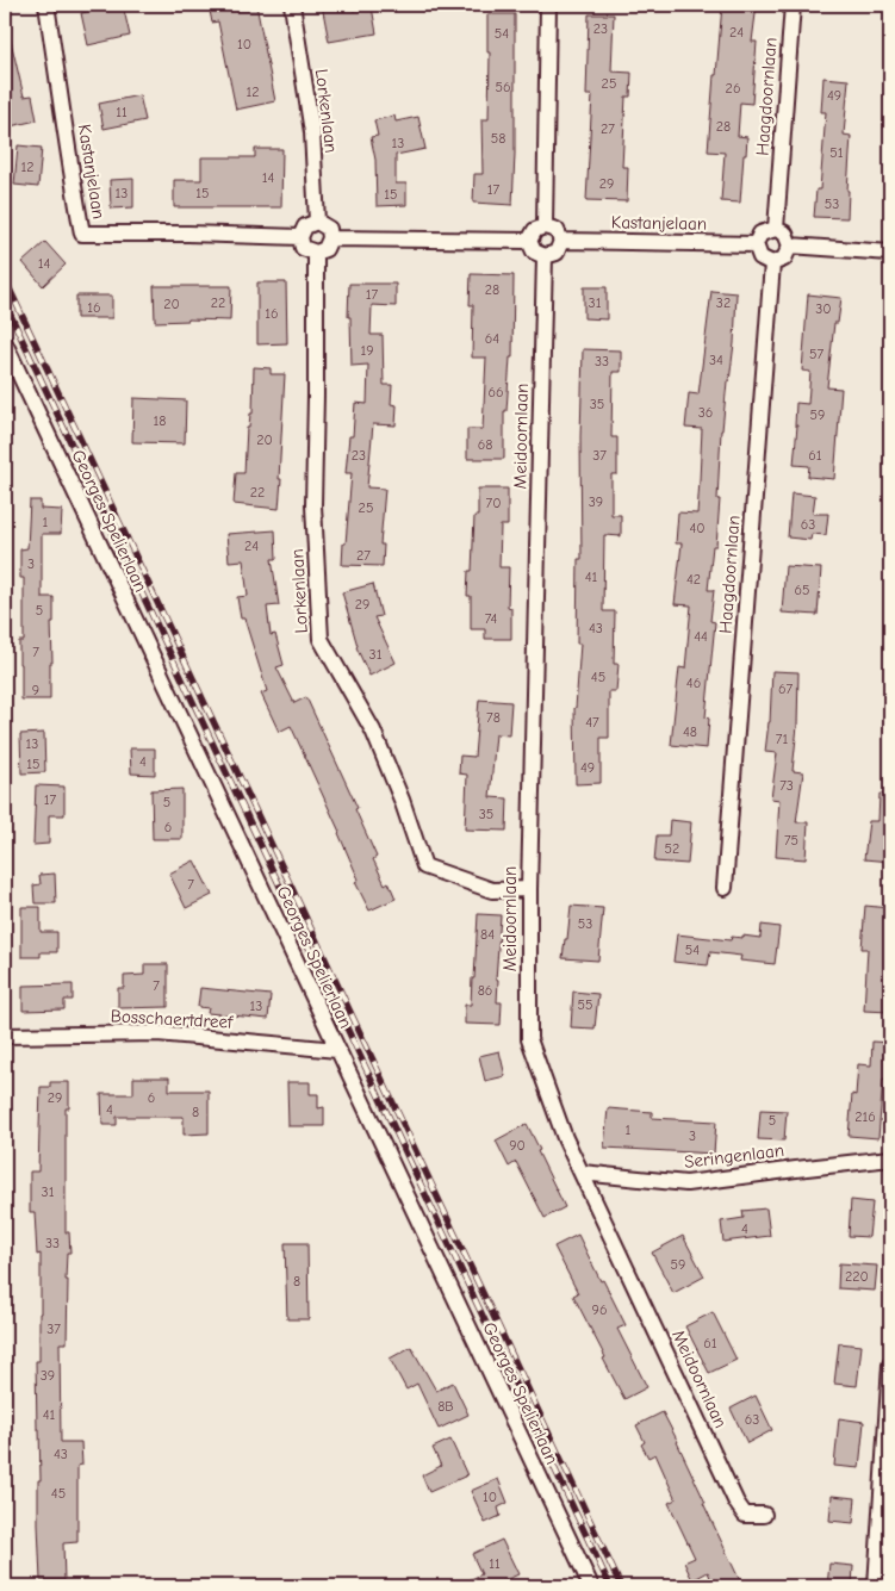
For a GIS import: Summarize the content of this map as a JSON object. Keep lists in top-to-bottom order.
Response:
{
  "streets": {
    "street": [
      "Haagdoornlaan",
      "Lorkenlaan",
      "Kastanjelaan",
      "Meidoornlaan",
      "Georges Spelierlaan",
      "Bosschaertdreef",
      "Seringenlaan"
    ]
  },
  "crossings": [
    ["Haagdoornlaan", "Kastanjelaan"],
    ["Lorkenlaan", "Kastanjelaan"],
    ["Lorkenlaan", "Meidoornlaan"],
    ["Kastanjelaan", "Meidoornlaan"],
    ["Meidoornlaan", "Seringenlaan"],
    ["Georges Spelierlaan", "Bosschaertdreef"]
  ],
  "house_numbers": [
    "23",
    "24",
    "54",
    "10",
    "25",
    "56",
    "26",
    "12",
    "49",
    "11",
    "28",
    "27",
    "58",
    "13",
    "51",
    "12",
    "14",
    "29",
    "17",
    "13",
    "15",
    "15",
    "53",
    "14",
    "28",
    "17",
    "22",
    "31",
    "32",
    "20",
    "16",
    "30",
    "16",
    "64",
    "19",
    "57",
    "34",
    "33",
    "66",
    "35",
    "36",
    "59",
    "18",
    "20",
    "68",
    "23",
    "37",
    "61",
    "22",
    "39",
    "70",
    "25",
    "1",
    "63",
    "40",
    "24",
    "27",
    "3",
    "41",
    "42",
    "65",
    "29",
    "5",
    "74",
    "43",
    "44",
    "7",
    "31",
    "45",
    "46",
    "67",
    "9",
    "78",
    "47",
    "48",
    "71",
    "13",
    "4",
    "15",
    "49",
    "73",
    "17",
    "5",
    "35",
    "6",
    "75",
    "52",
    "7",
    "53",
    "84",
    "54",
    "7",
    "86",
    "55",
    "13",
    "29",
    "6",
    "4",
    "8",
    "216",
    "5",
    "1",
    "3",
    "90",
    "31",
    "4",
    "33",
    "59",
    "220",
    "8",
    "96",
    "37",
    "61",
    "39",
    "8B",
    "41",
    "63",
    "43",
    "45",
    "10",
    "11"
  ]
}
